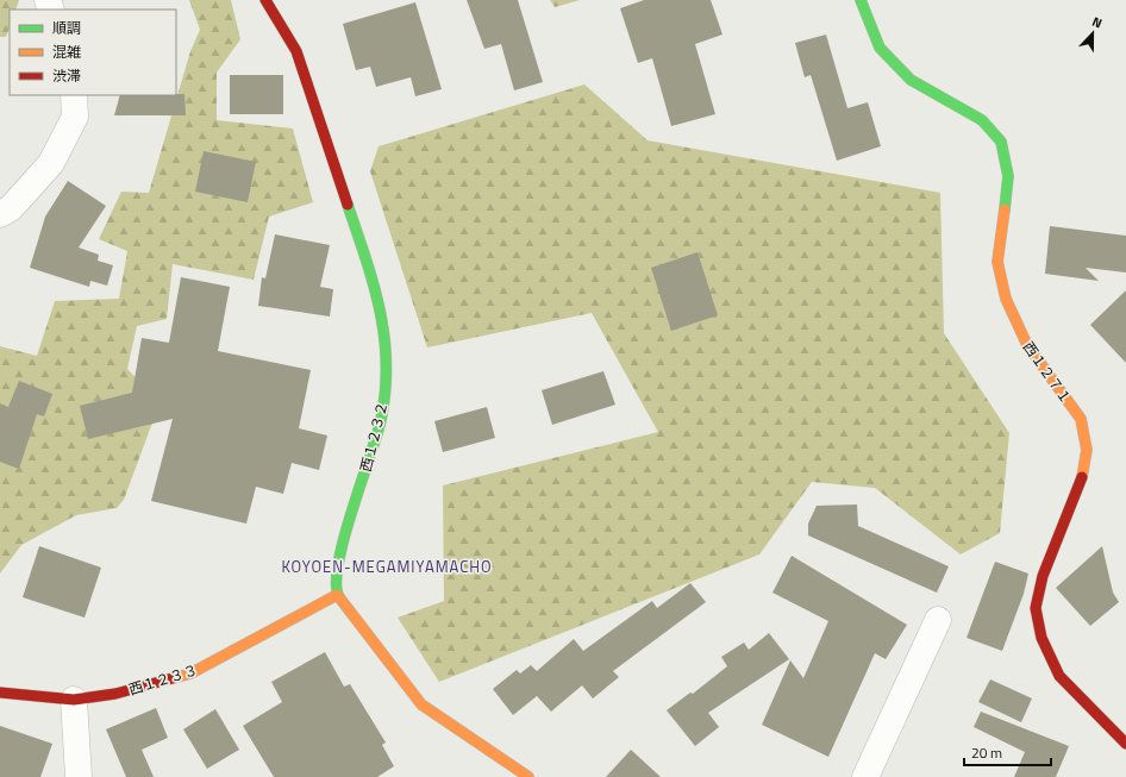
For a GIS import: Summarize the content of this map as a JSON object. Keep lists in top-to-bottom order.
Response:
{
  "streets": {
    "street": ["西１２７１", "西１２３２", "西１２３３"]
  },
  "crossings": [
    ["西１２３２", "西１２３３"]
  ],
  "districts": ["KOYOEN-MEGAMIYAMACHO"],
  "legend": ["順調", "混雑", "渋滞"],
  "scale_bar": "20 m",
  "north": "top"
}
